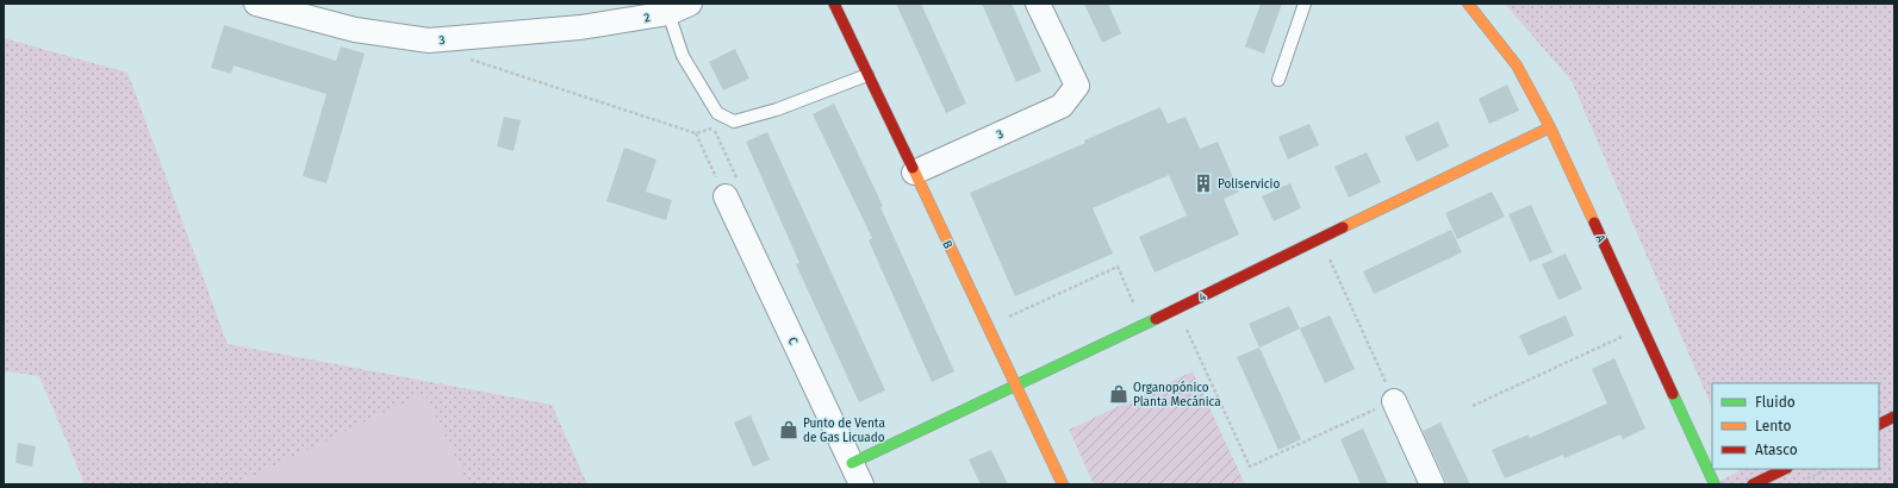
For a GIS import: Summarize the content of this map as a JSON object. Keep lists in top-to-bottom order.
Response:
{
  "streets": {
    "street": [
      "2",
      "3",
      "A",
      "B",
      "4",
      "C"
    ]
  },
  "crossings": [
    ["2", "3"],
    ["3", "B"],
    ["A", "4"],
    ["B", "4"],
    ["4", "C"]
  ],
  "places": {
    "building": ["Poliservicio"],
    "shop": ["Organopónico Planta Mecánica", "Punto de Venta de Gas Licuado"]
  },
  "legend": ["Fluido", "Lento", "Atasco"]
}
